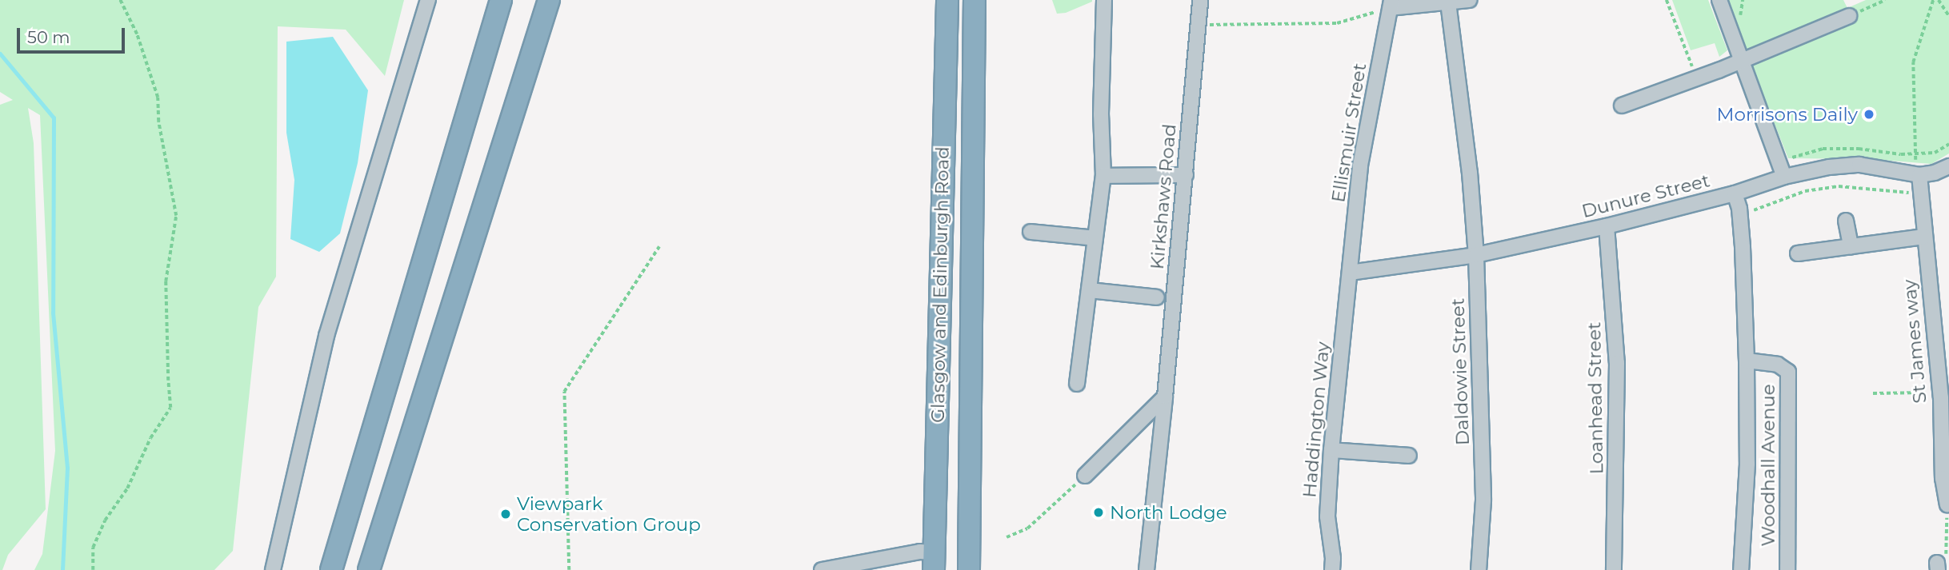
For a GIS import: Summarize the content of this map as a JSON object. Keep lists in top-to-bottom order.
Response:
{
  "streets": {
    "highway": ["Glasgow and Edinburgh Road"],
    "street": [
      "Ellismuir Street",
      "Dunure Street",
      "Kirkshaws Road",
      "St James way",
      "Daldowie Street",
      "Loanhead Street",
      "Haddington Way",
      "Woodhall Avenue"
    ]
  },
  "crossings": [
    ["Ellismuir Street", "Dunure Street"],
    ["Ellismuir Street", "Haddington Way"],
    ["Dunure Street", "St James way"],
    ["Dunure Street", "Daldowie Street"],
    ["Dunure Street", "Loanhead Street"],
    ["Dunure Street", "Haddington Way"],
    ["Dunure Street", "Woodhall Avenue"]
  ],
  "places": ["Morrisons Daily", "North Lodge", "Viewpark Conservation Group"],
  "scale_bar": "50 m"
}
